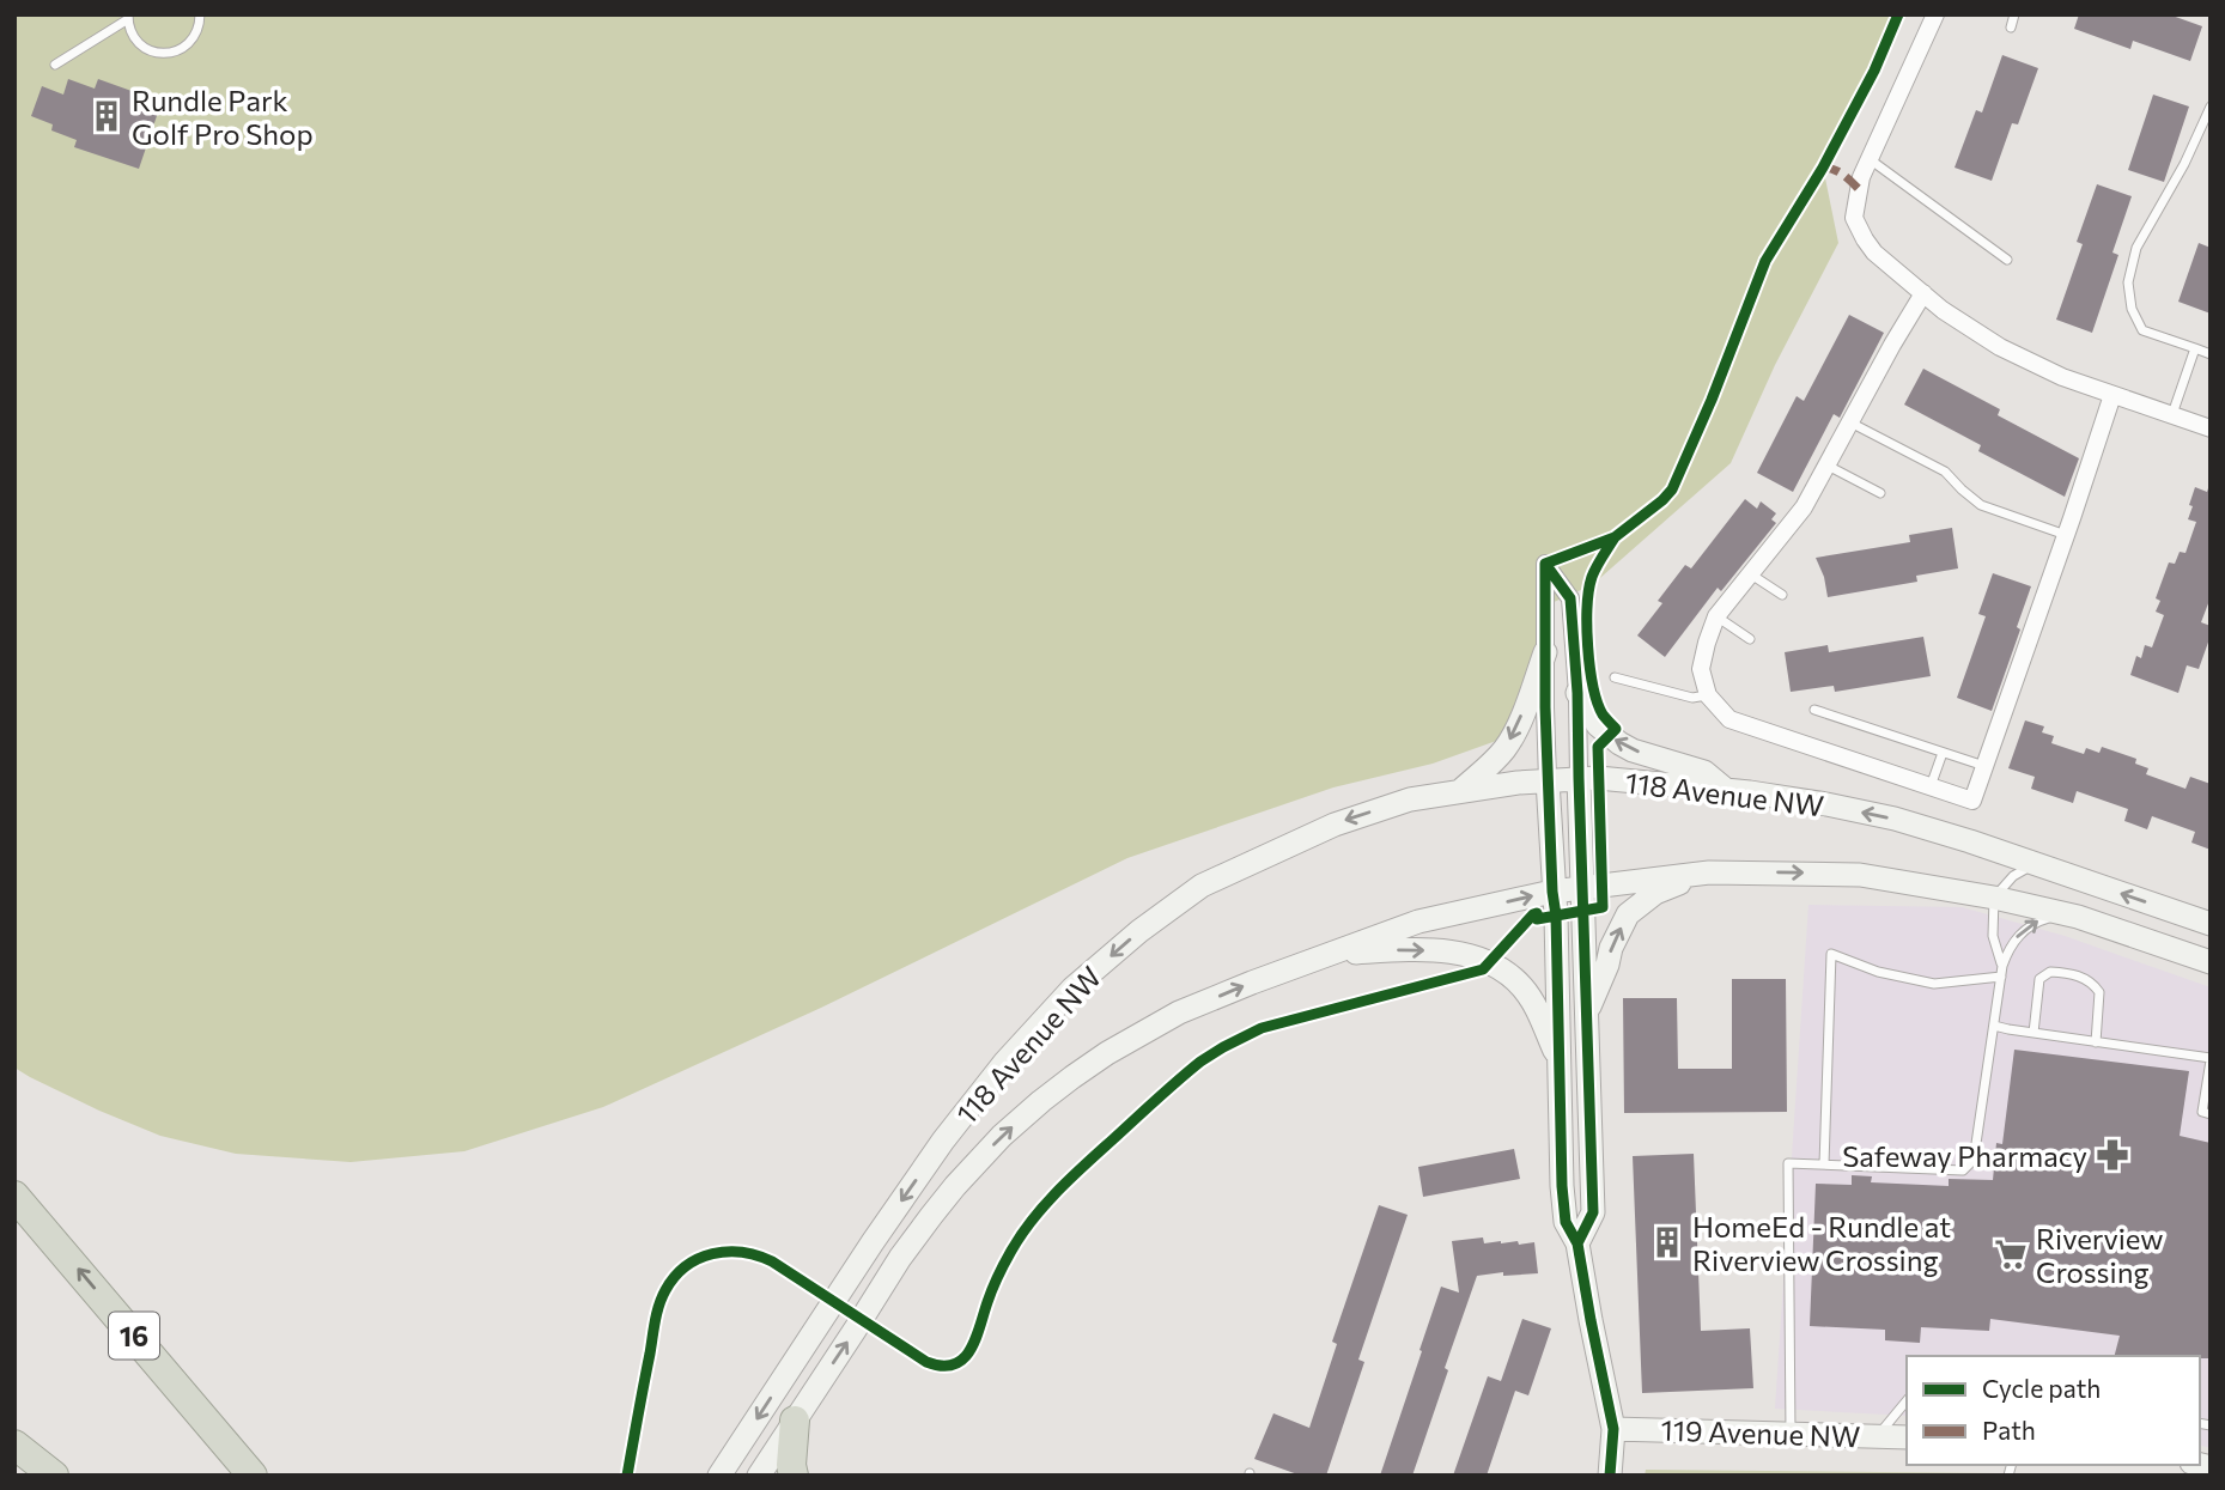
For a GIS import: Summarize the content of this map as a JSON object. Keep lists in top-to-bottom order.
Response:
{
  "streets": {
    "highway": ["16"],
    "main road": ["118 Avenue NW", "119 Avenue NW"]
  },
  "places": {
    "building": ["Rundle Park Golf Pro Shop", "HomeEd - Rundle at Riverview Crossing"],
    "pharmacy": ["Safeway Pharmacy"],
    "supermarket": ["Riverview Crossing"]
  },
  "legend": ["Cycle path", "Path"]
}
